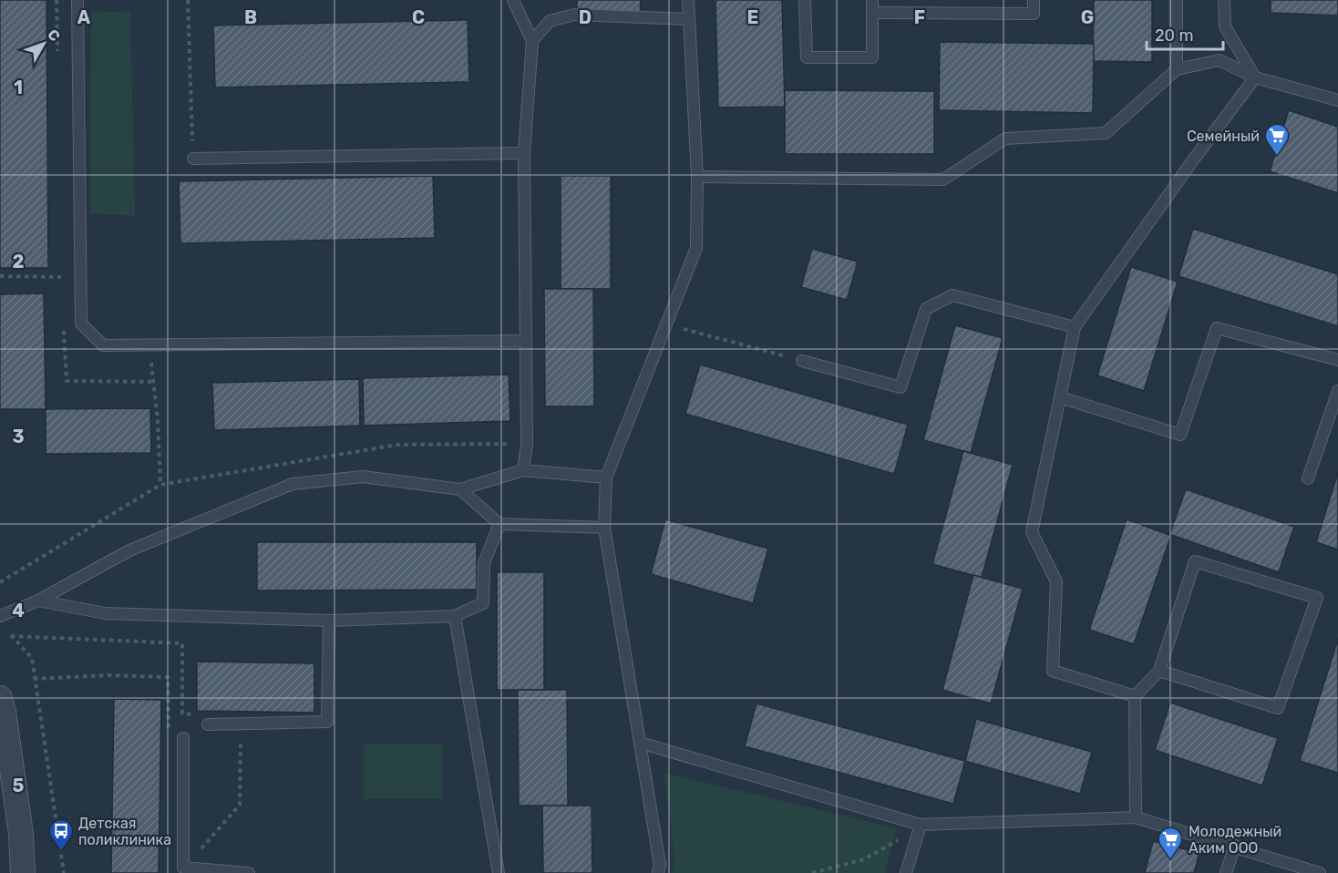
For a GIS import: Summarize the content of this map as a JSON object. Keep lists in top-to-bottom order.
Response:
{
  "places": {
    "supermarket": ["Семейный", "Молодежный Аким ООО"],
    "bus stop": ["Детская поликлиника"]
  },
  "scale_bar": "20 m",
  "north": "top right",
  "grid": {
    "columns": [
      "A",
      "B",
      "C",
      "D",
      "E",
      "F",
      "G"
    ],
    "rows": [
      "1",
      "2",
      "3",
      "4",
      "5"
    ]
  }
}
